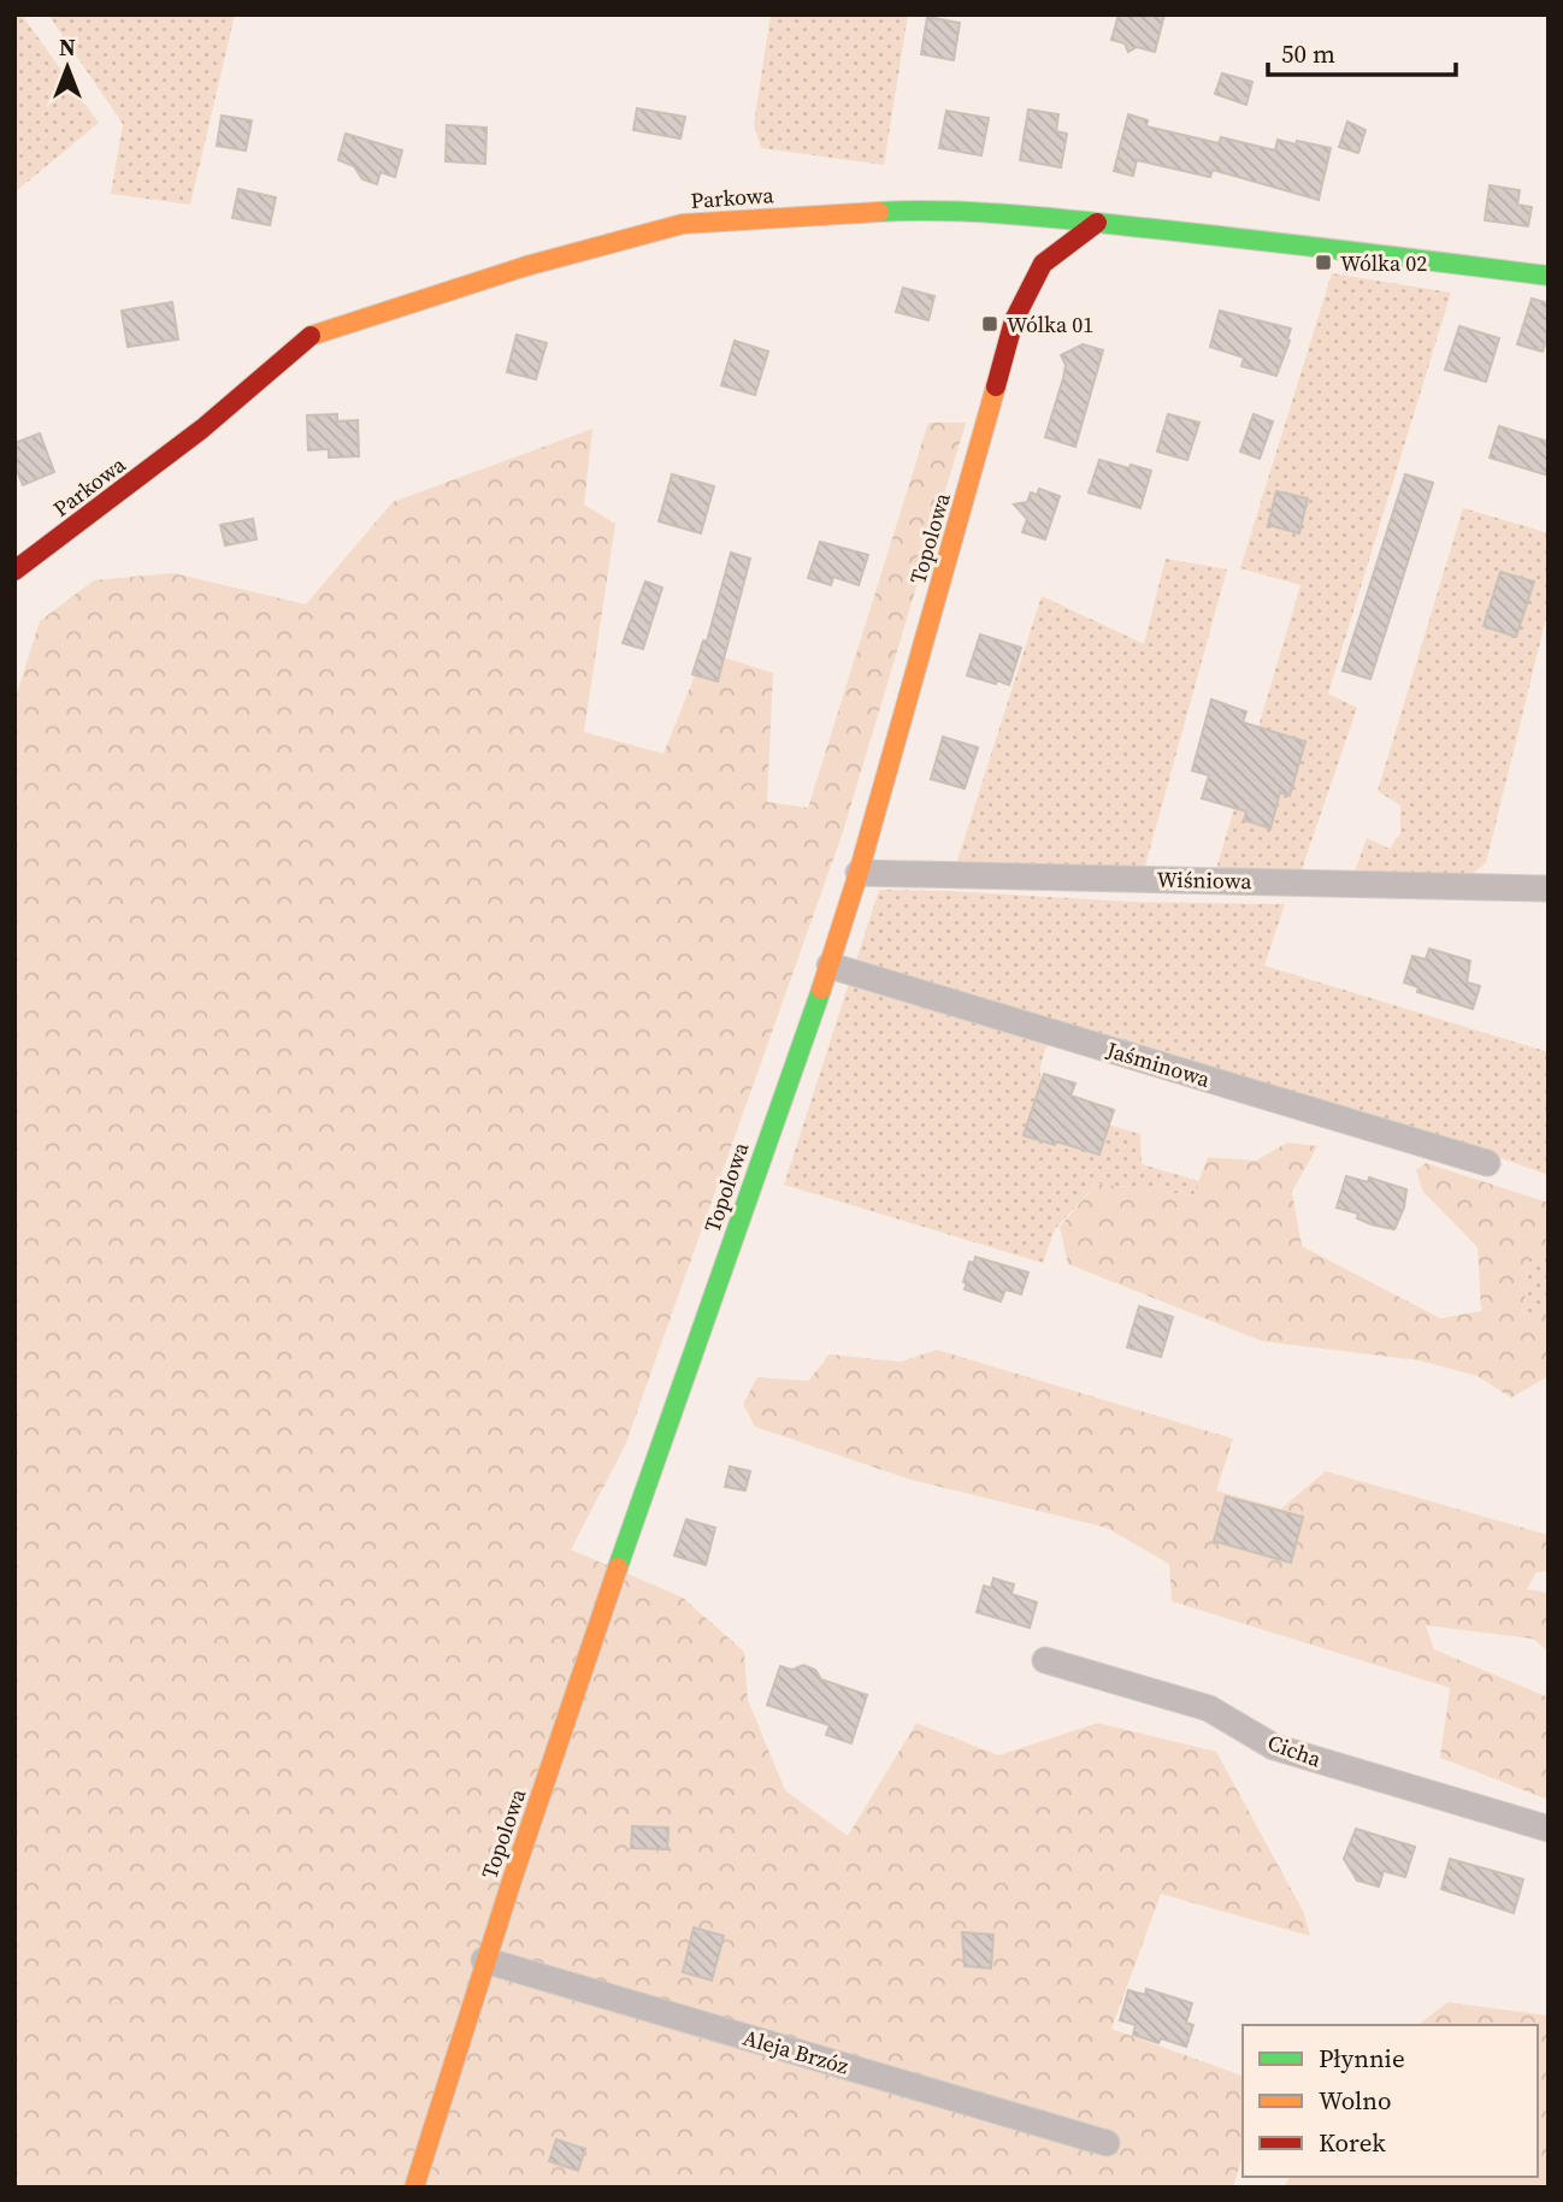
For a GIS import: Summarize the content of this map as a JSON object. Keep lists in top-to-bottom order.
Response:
{
  "streets": {
    "street": [
      "Parkowa",
      "Topolowa",
      "Wiśniowa",
      "Jaśminowa",
      "Cicha",
      "Aleja Brzóz"
    ]
  },
  "crossings": [
    ["Parkowa", "Topolowa"],
    ["Topolowa", "Wiśniowa"],
    ["Topolowa", "Jaśminowa"],
    ["Topolowa", "Aleja Brzóz"]
  ],
  "places": {
    "transit": ["Wólka 02", "Wólka 01"]
  },
  "legend": ["Płynnie", "Wolno", "Korek"],
  "scale_bar": "50 m",
  "north": "top"
}
